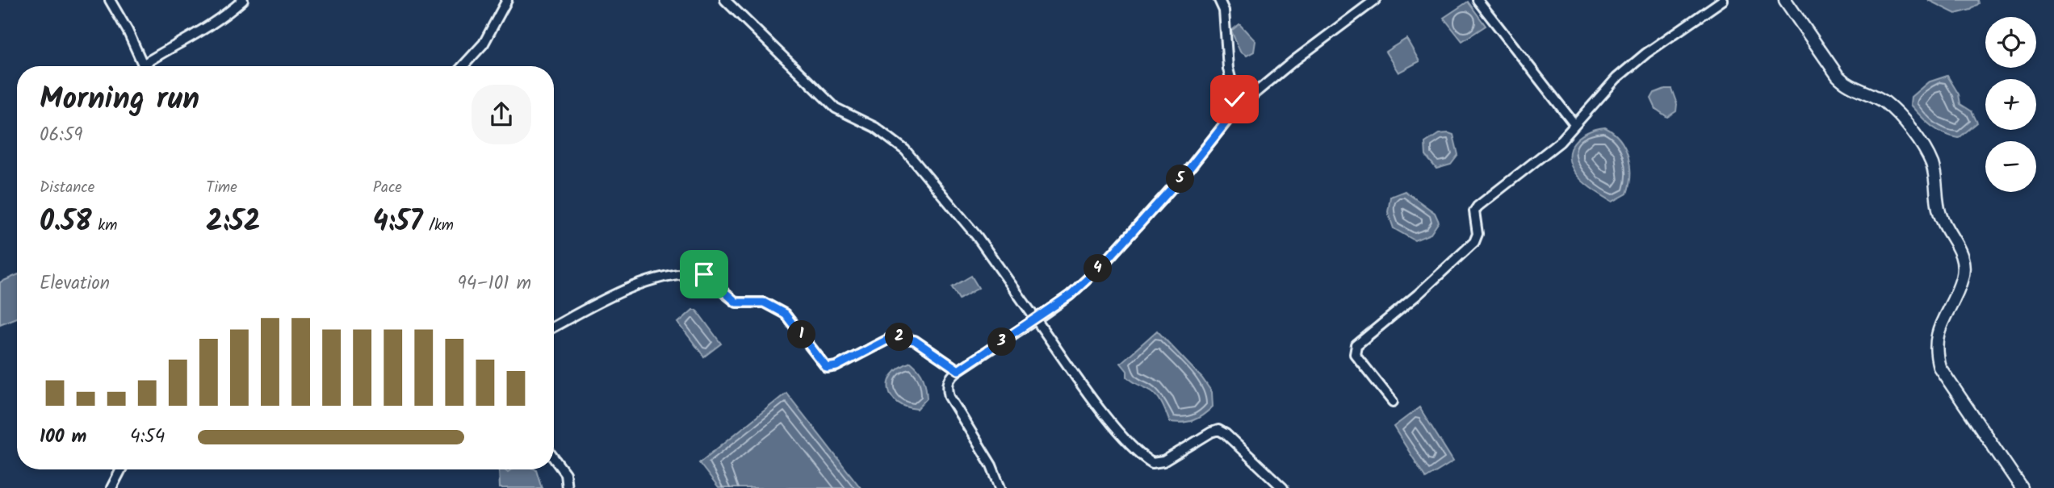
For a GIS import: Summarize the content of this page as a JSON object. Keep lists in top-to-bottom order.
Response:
{
  "page": {
    "map_buttons": ["+", "−"],
    "heading": ["Morning run", "06:59"],
    "stats": [
      ["Distance", "0.58 km"],
      ["Time", "2:52"],
      ["Pace", "4:57 /km"]
    ],
    "pins": [
      "5",
      "4",
      "1",
      "2",
      "3"
    ],
    "chart": ["Elevation", "94–101 m"],
    "list": [
      {
        "name": "100 m",
        "note": "4:54"
      }
    ]
  }
}
